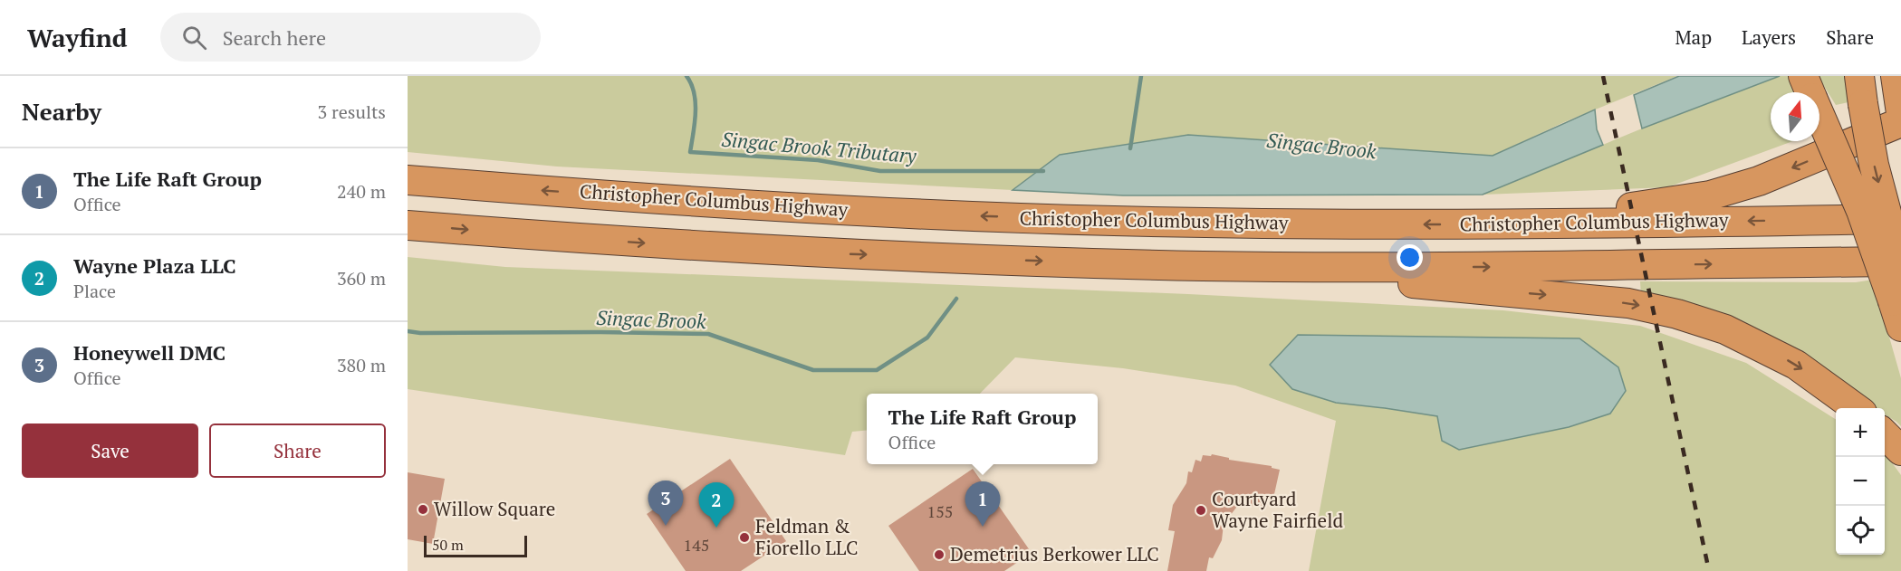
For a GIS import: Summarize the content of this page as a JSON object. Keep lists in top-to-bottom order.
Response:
{
  "streets": {
    "highway": ["Christopher Columbus Highway"]
  },
  "water": ["Singac Brook", "Singac Brook Tributary"],
  "places": [
    "Willow Square",
    "Courtyard Wayne Fairfield",
    "Feldman & Fiorello LLC",
    "Demetrius Berkower LLC"
  ],
  "house_numbers": ["155", "145"],
  "scale_bar": "50 m",
  "north": "top",
  "page": {
    "header": "Wayfind",
    "search": "Search here",
    "nav": ["Map", "Layers", "Share"],
    "heading": ["Nearby", "3 results"],
    "list": [
      {
        "mark": "1",
        "name": "The Life Raft Group",
        "note": "Office",
        "value": "240 m"
      },
      {
        "mark": "2",
        "name": "Wayne Plaza LLC",
        "note": "Place",
        "value": "360 m"
      },
      {
        "mark": "3",
        "name": "Honeywell DMC",
        "note": "Office",
        "value": "380 m"
      }
    ],
    "popup": ["The Life Raft Group", "Office"],
    "buttons": ["Save", "Share"],
    "map_buttons": ["+", "−"],
    "pins": ["3", "1", "2"],
    "scale": "50 m"
  }
}
